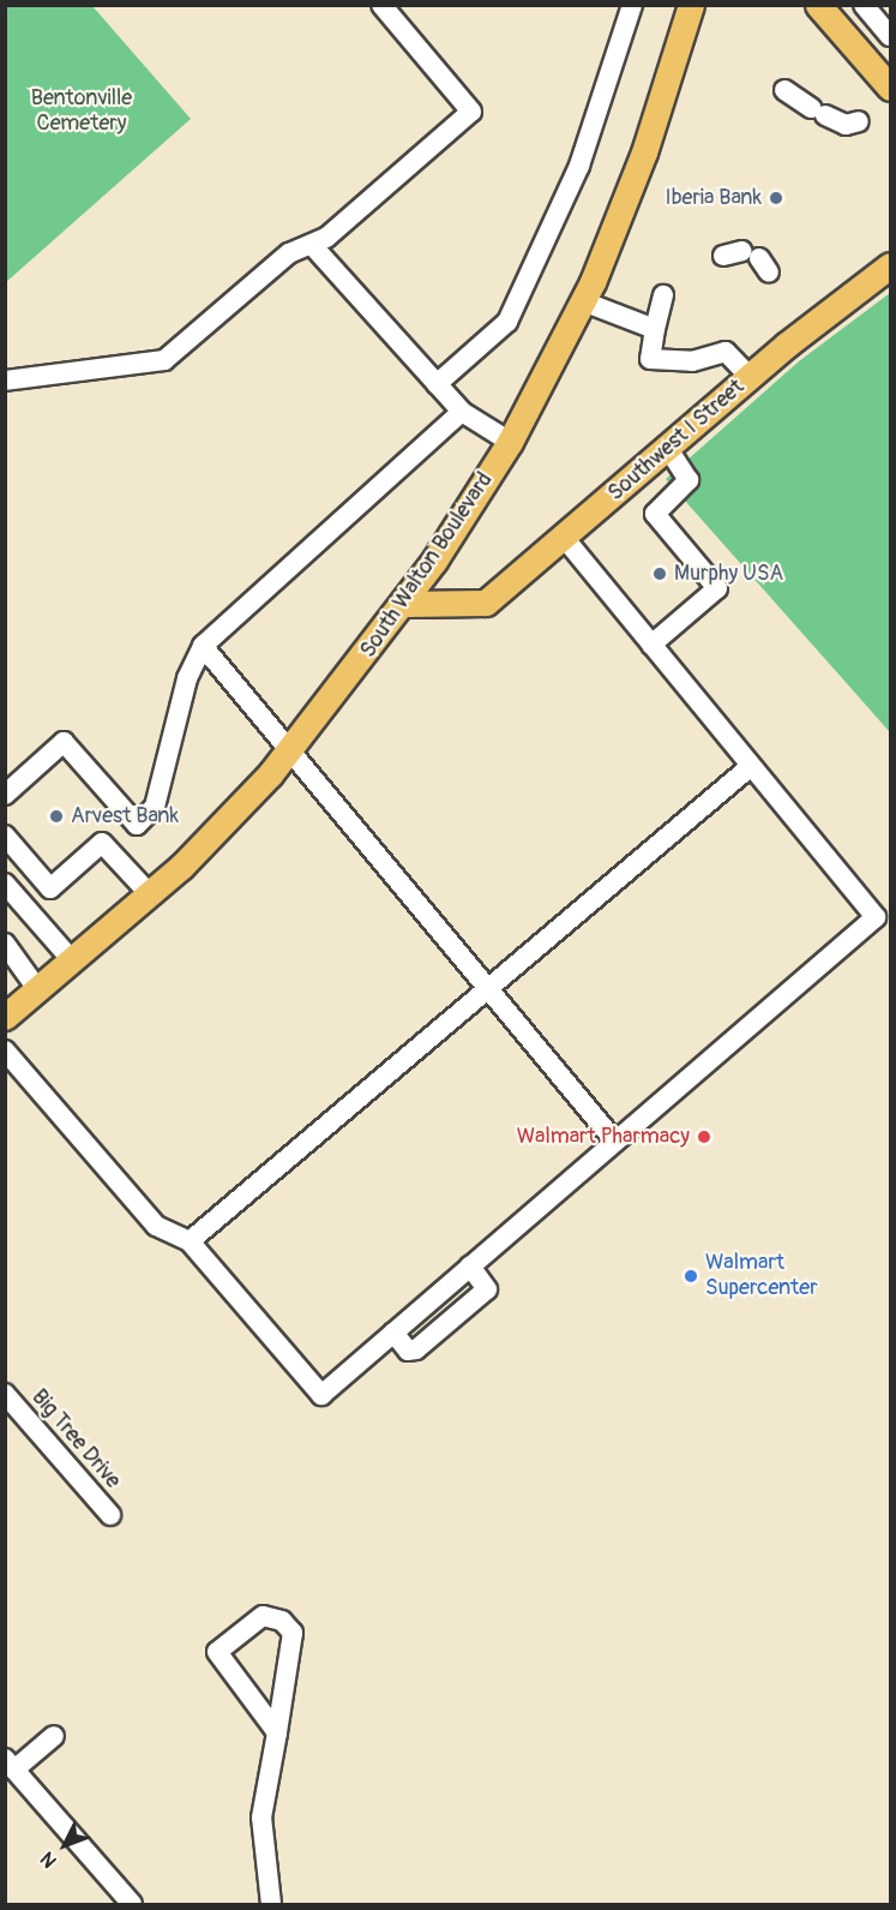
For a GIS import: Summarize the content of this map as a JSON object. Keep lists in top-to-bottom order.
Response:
{
  "streets": {
    "main road": ["Southwest I Street", "South Walton Boulevard"],
    "street": ["Big Tree Drive"]
  },
  "crossings": [
    ["Southwest I Street", "South Walton Boulevard"]
  ],
  "parks": ["Bentonville Cemetery"],
  "places": [
    "Iberia Bank",
    "Murphy USA",
    "Arvest Bank",
    "Walmart Pharmacy",
    "Walmart Supercenter"
  ],
  "north": "bottom left"
}
